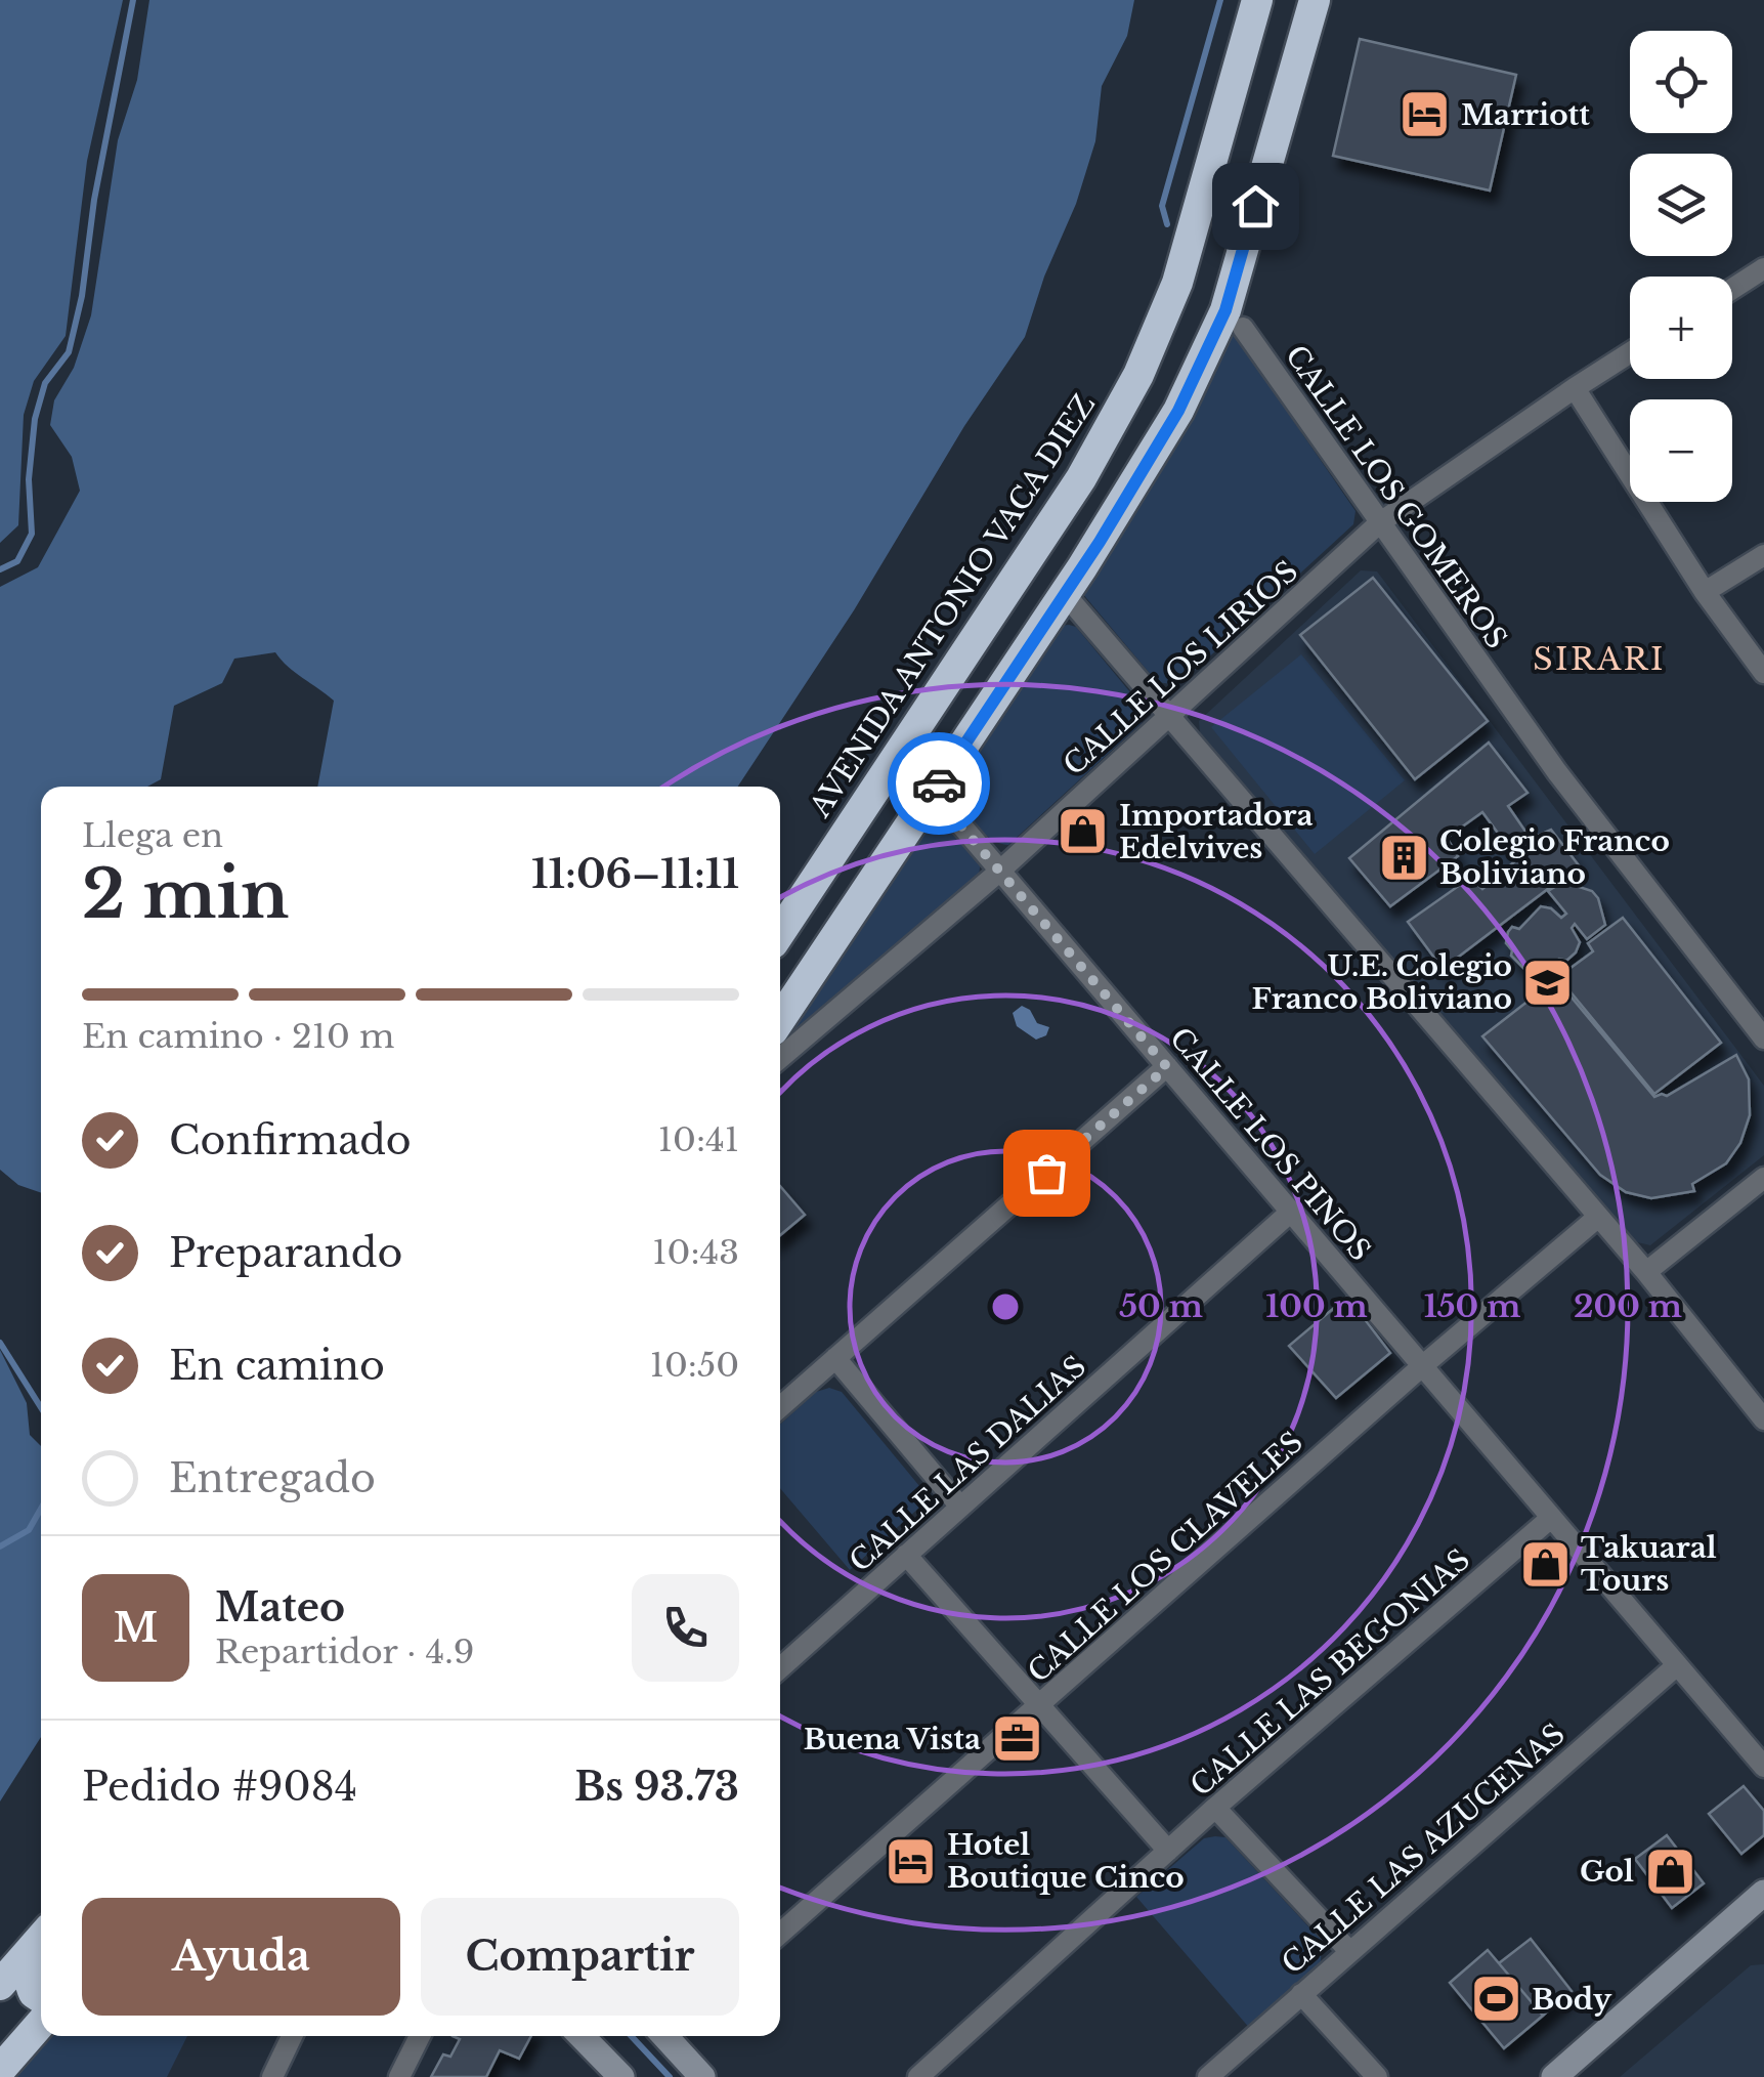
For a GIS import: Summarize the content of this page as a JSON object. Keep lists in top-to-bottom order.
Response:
{
  "streets": {
    "highway": ["AVENIDA ANTONIO VACA DIEZ"],
    "street": [
      "CALLE LOS GOMEROS",
      "CALLE LOS LIRIOS",
      "CALLE LOS PINOS",
      "CALLE LAS DALIAS",
      "CALLE LOS CLAVELES",
      "CALLE LAS BEGONIAS",
      "CALLE LAS AZUCENAS"
    ]
  },
  "crossings": [
    ["CALLE LOS GOMEROS", "CALLE LOS LIRIOS"],
    ["CALLE LOS LIRIOS", "CALLE LOS PINOS"],
    ["CALLE LOS PINOS", "CALLE LAS DALIAS"],
    ["CALLE LOS PINOS", "CALLE LOS CLAVELES"],
    ["CALLE LOS PINOS", "CALLE LAS BEGONIAS"],
    ["CALLE LOS PINOS", "CALLE LAS AZUCENAS"]
  ],
  "districts": ["SIRARI"],
  "places": {
    "hotel": ["Marriott", "Hotel Boutique Cinco"],
    "shop": ["Importadora Edelvives", "Takuaral Tours", "Gol"],
    "building": ["Colegio Franco Boliviano"],
    "school or university": ["U.E. Colegio Franco Boliviano"],
    "office": ["Buena Vista"],
    "sports": ["Body"]
  },
  "page": {
    "map_buttons": ["+", "−"],
    "heading": ["2 min", "Llega en", "11:06–11:11"],
    "panel": [
      "Mateo",
      "Repartidor · 4.9",
      "Pedido #9084",
      "Bs 93.73"
    ],
    "bar": "En camino · 210 m",
    "list": [
      ["Confirmado", "10:41"],
      ["Preparando", "10:43"],
      ["En camino", "10:50"],
      "Entregado"
    ],
    "round": "M",
    "buttons": ["Ayuda", "Compartir"]
  },
  "rings": [
    "50 m",
    "100 m",
    "150 m",
    "200 m"
  ]
}
